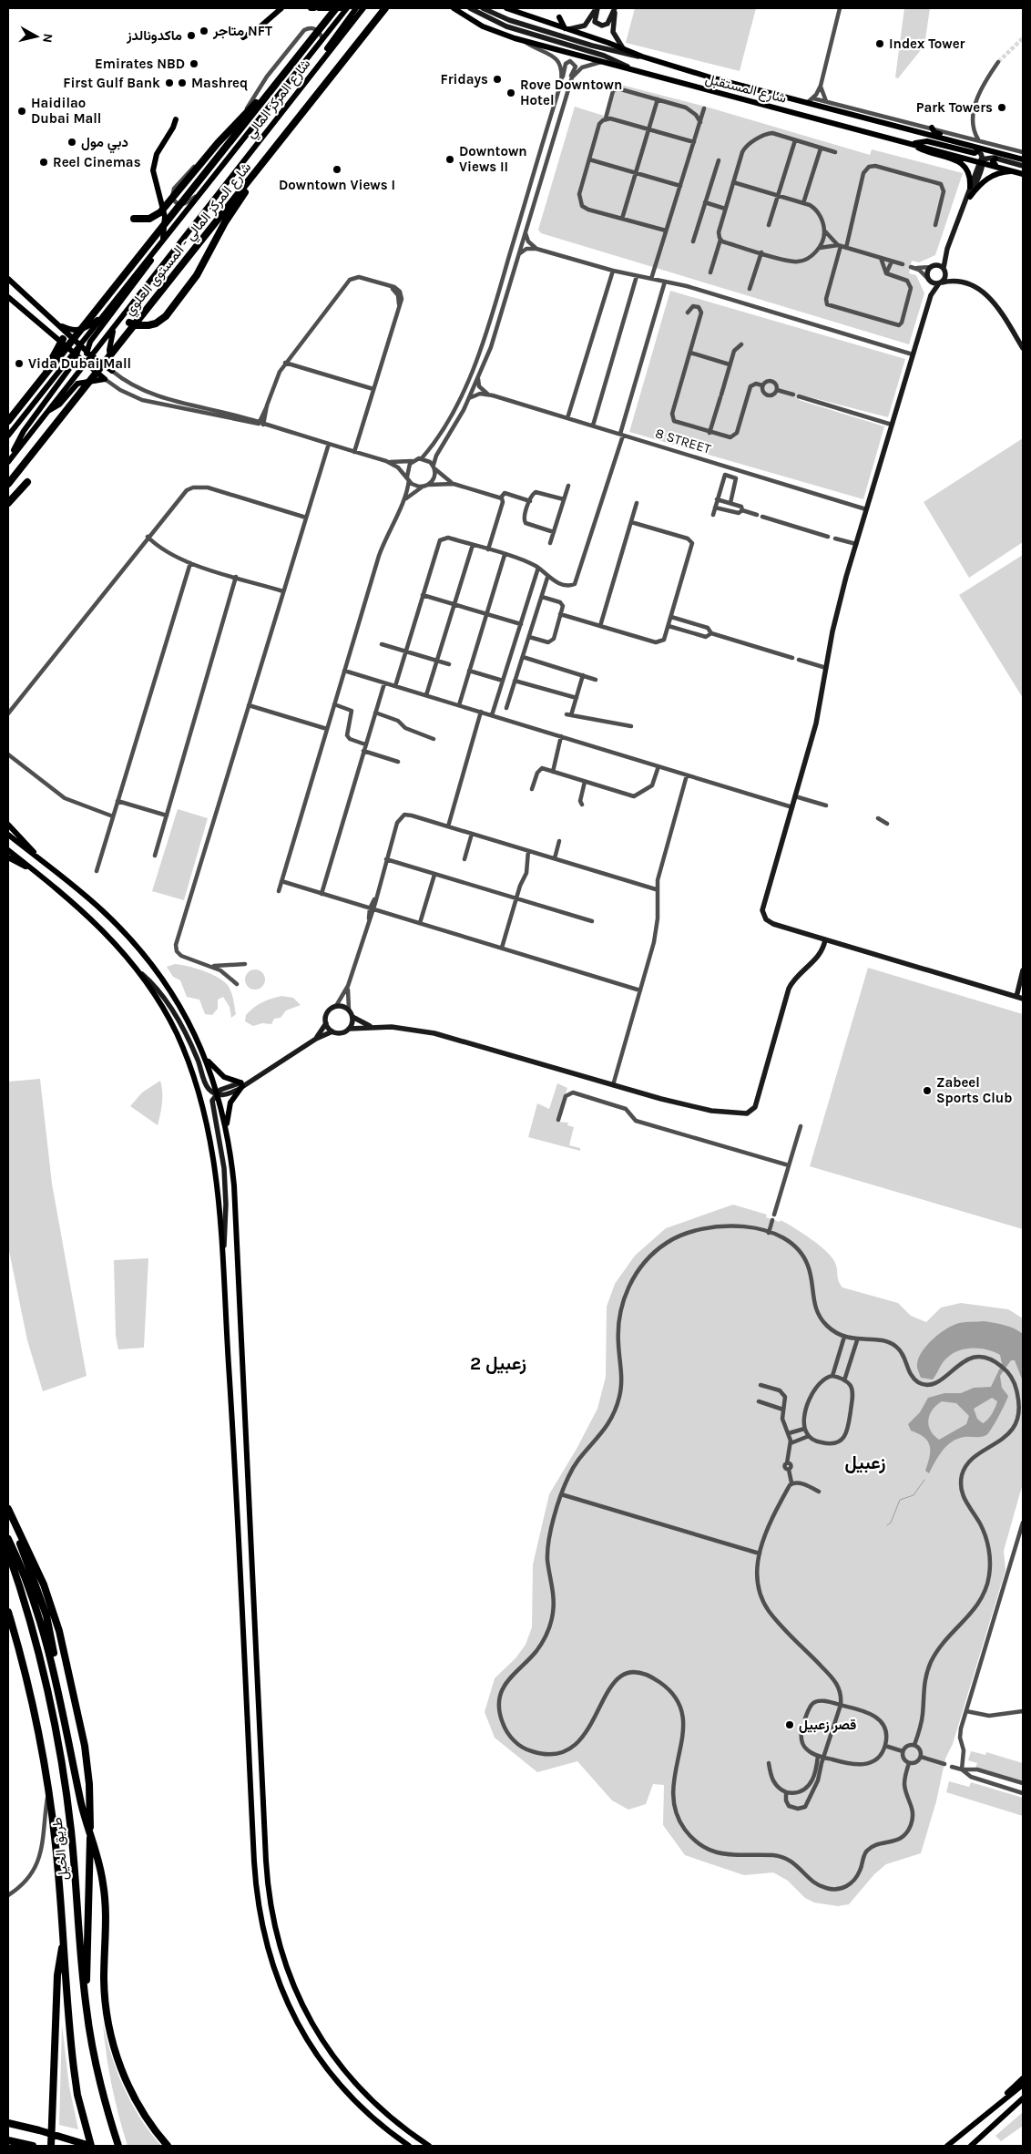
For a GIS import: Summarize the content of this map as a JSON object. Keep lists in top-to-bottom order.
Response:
{
  "streets": {
    "highway": ["شارع المركز المالي - المستوى العلوي", "طريق الخيل"],
    "main road": ["شارع المستقبل", "شارع المركز المالي"],
    "street": ["8 STREET"]
  },
  "districts": ["زعبيل 2", "زعبيل"],
  "places": [
    "متاجر NFT",
    "ماكدونالدز",
    "Index Tower",
    "Emirates NBD",
    "Fridays",
    "First Gulf Bank",
    "Mashreq",
    "Rove Downtown Hotel",
    "Park Towers",
    "Haidilao Dubai Mall",
    "دبي مول",
    "Downtown Views II",
    "Reel Cinemas",
    "Downtown Views I",
    "Vida Dubai Mall",
    "Zabeel Sports Club",
    "قصر زعبيل"
  ],
  "north": "right"
}
